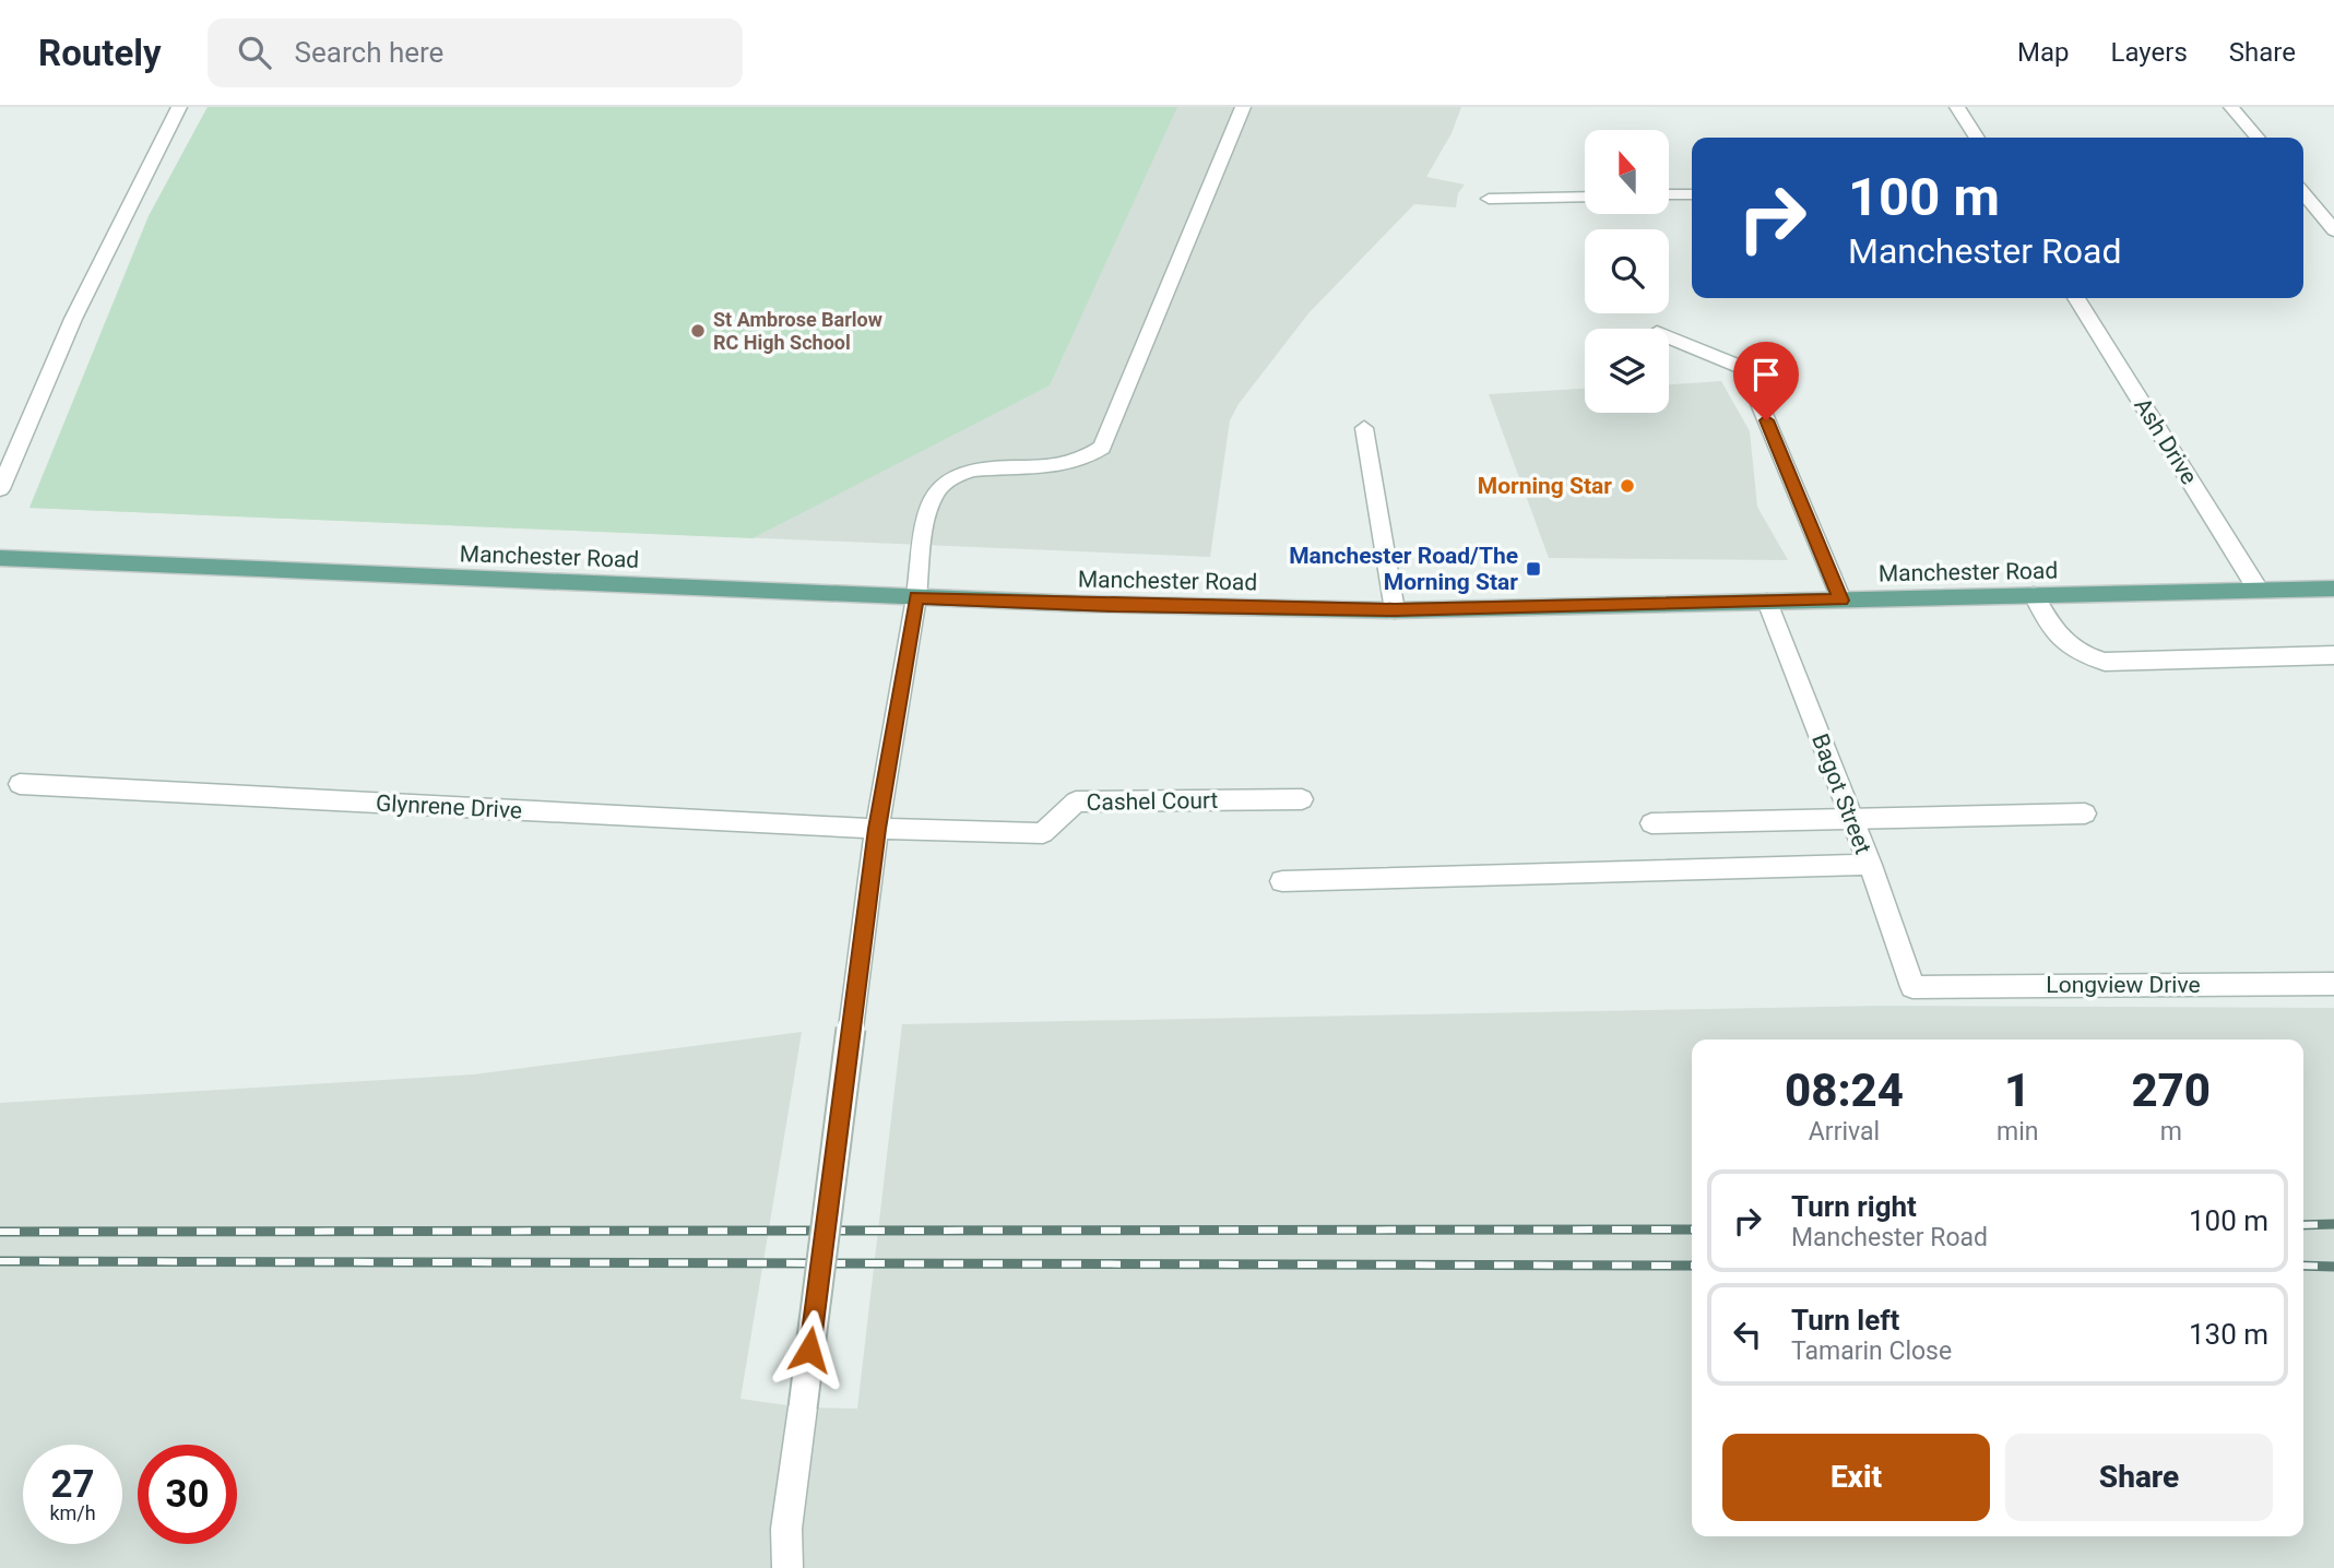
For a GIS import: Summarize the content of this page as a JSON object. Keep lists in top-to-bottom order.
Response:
{
  "streets": {
    "main road": ["Manchester Road"],
    "street": [
      "Ash Drive",
      "Bagot Street",
      "Cashel Court",
      "Glynrene Drive",
      "Longview Drive"
    ]
  },
  "crossings": [
    ["Ash Drive", "Manchester Road"],
    ["Manchester Road", "Bagot Street"],
    ["Bagot Street", "Longview Drive"],
    ["Cashel Court", "Glynrene Drive"]
  ],
  "places": {
    "other": ["St Ambrose Barlow RC High School", "Morning Star"],
    "transit": ["Manchester Road/The Morning Star"]
  },
  "north": "top",
  "page": {
    "header": "Routely",
    "search": "Search here",
    "nav": ["Map", "Layers", "Share"],
    "turn": ["100 m", "Manchester Road"],
    "eta": [
      "08:24",
      "Arrival",
      "1",
      "min",
      "270",
      "m"
    ],
    "list": [
      {
        "name": "Turn right",
        "note": "Manchester Road",
        "value": "100 m"
      },
      {
        "name": "Turn left",
        "note": "Tamarin Close",
        "value": "130 m"
      }
    ],
    "buttons": ["Exit", "Share"],
    "speed": "27 km/h",
    "limit": "30"
  }
}
